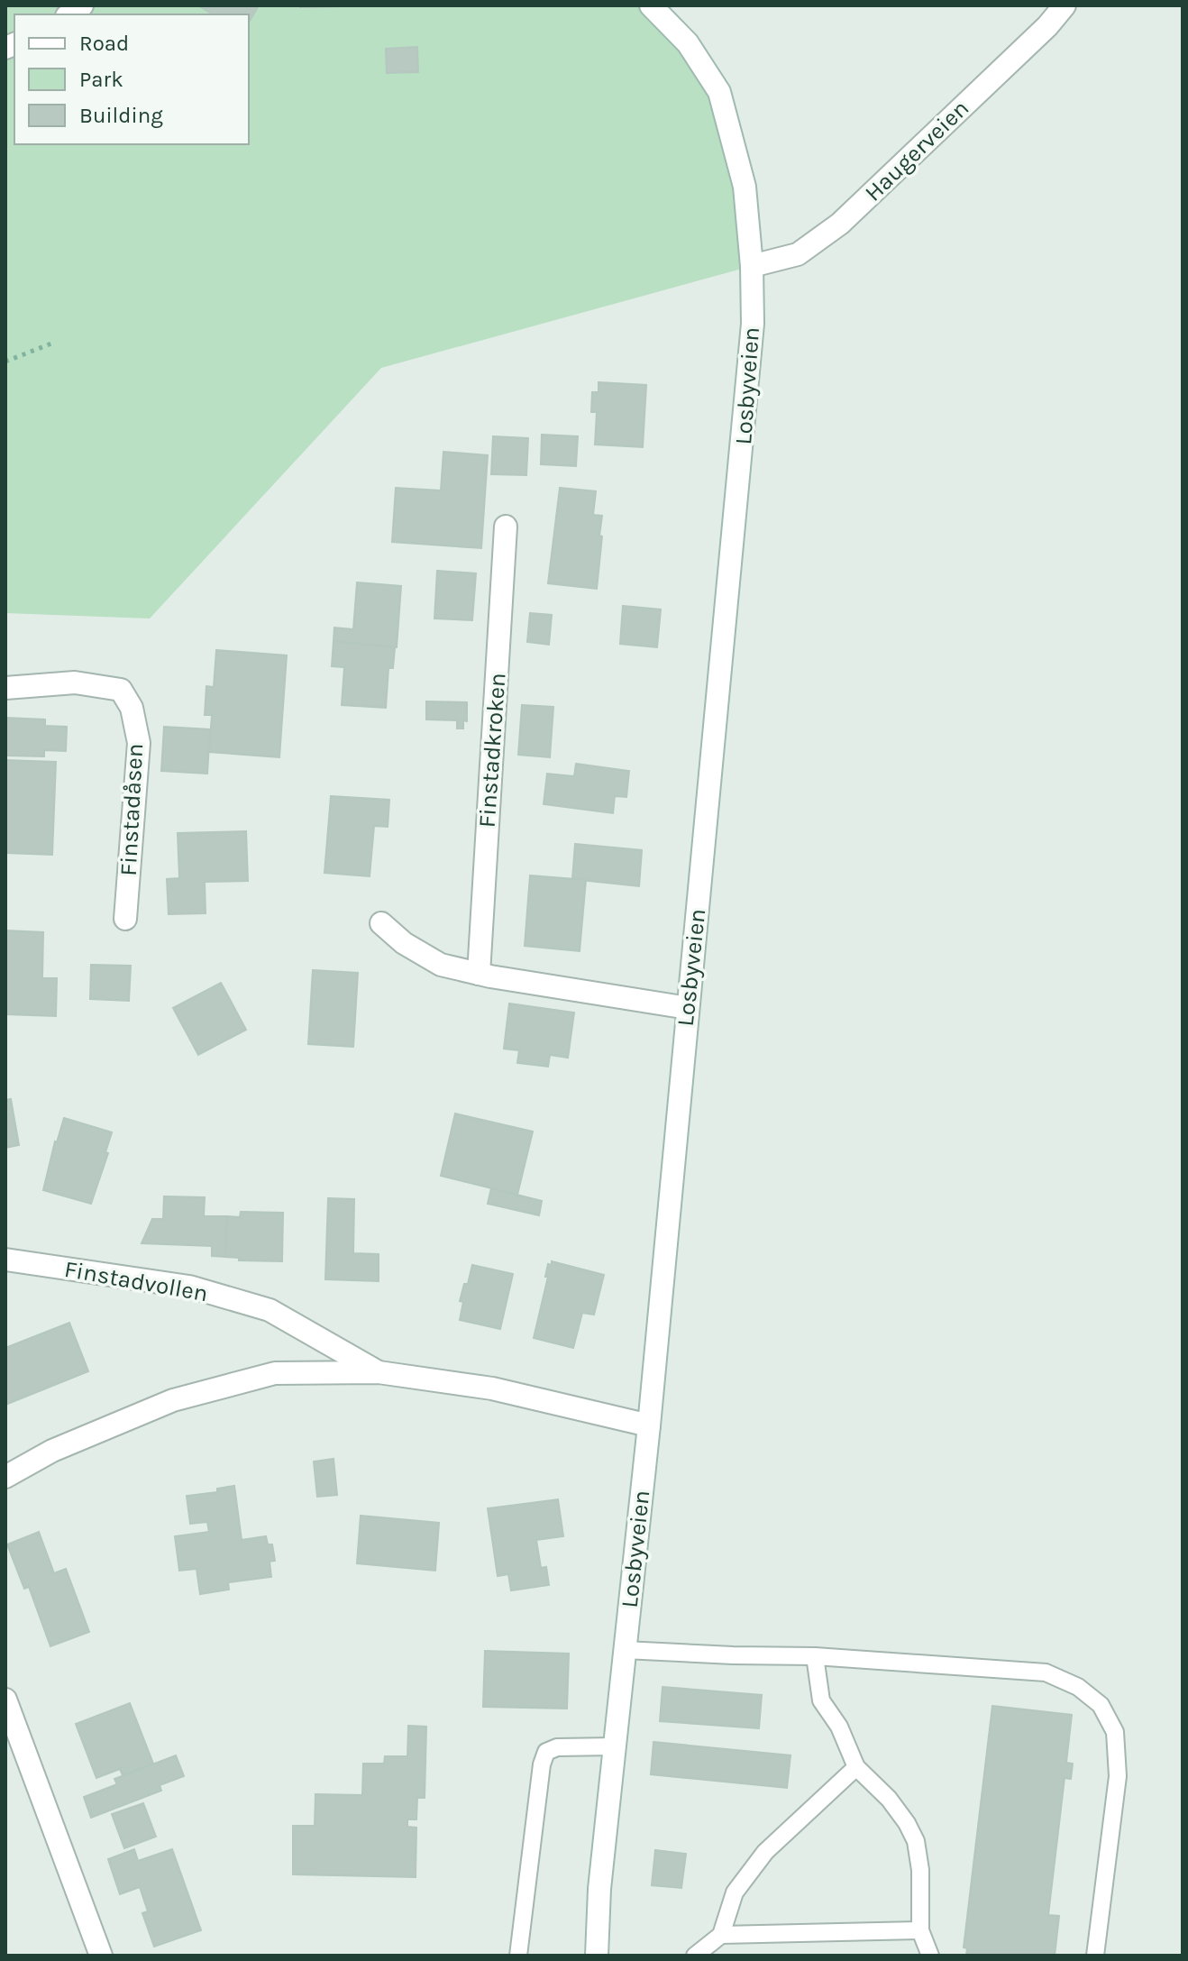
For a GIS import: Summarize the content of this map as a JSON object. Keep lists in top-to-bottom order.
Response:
{
  "streets": {
    "street": [
      "Haugerveien",
      "Losbyveien",
      "Finstadkroken",
      "Finstadåsen",
      "Finstadvollen"
    ]
  },
  "crossings": [
    ["Haugerveien", "Losbyveien"],
    ["Losbyveien", "Finstadvollen"]
  ],
  "legend": ["Road", "Park", "Building"]
}
